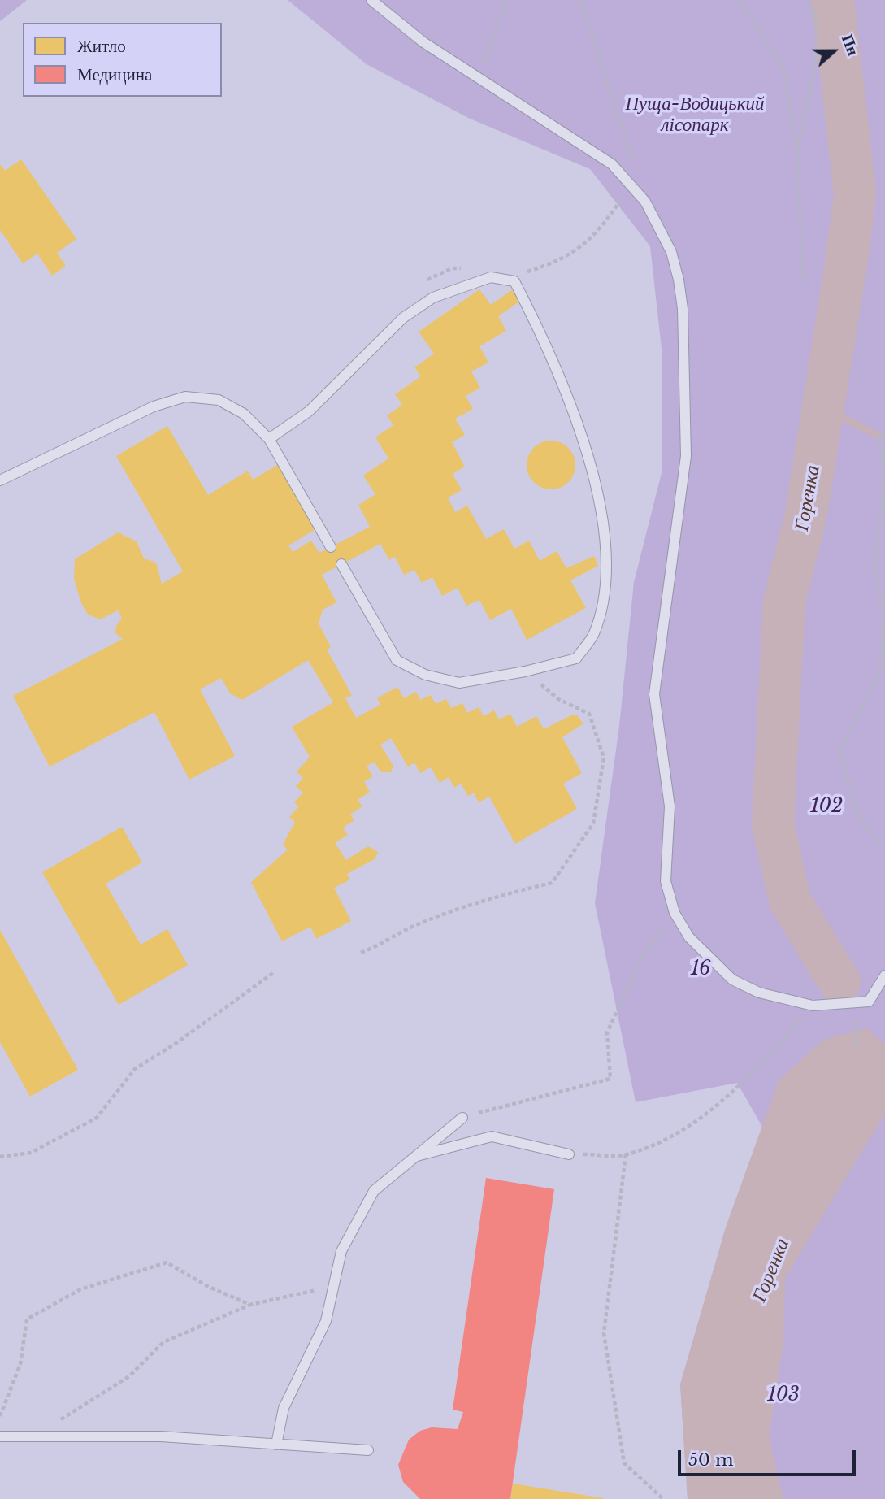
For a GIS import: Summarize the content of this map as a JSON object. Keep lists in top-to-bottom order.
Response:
{
  "water": ["Горенка"],
  "parks": [
    "Пуща-Водицький лісопарк",
    "102",
    "16",
    "103"
  ],
  "legend": ["Житло", "Медицина"],
  "scale_bar": "50 m",
  "north": "right"
}
